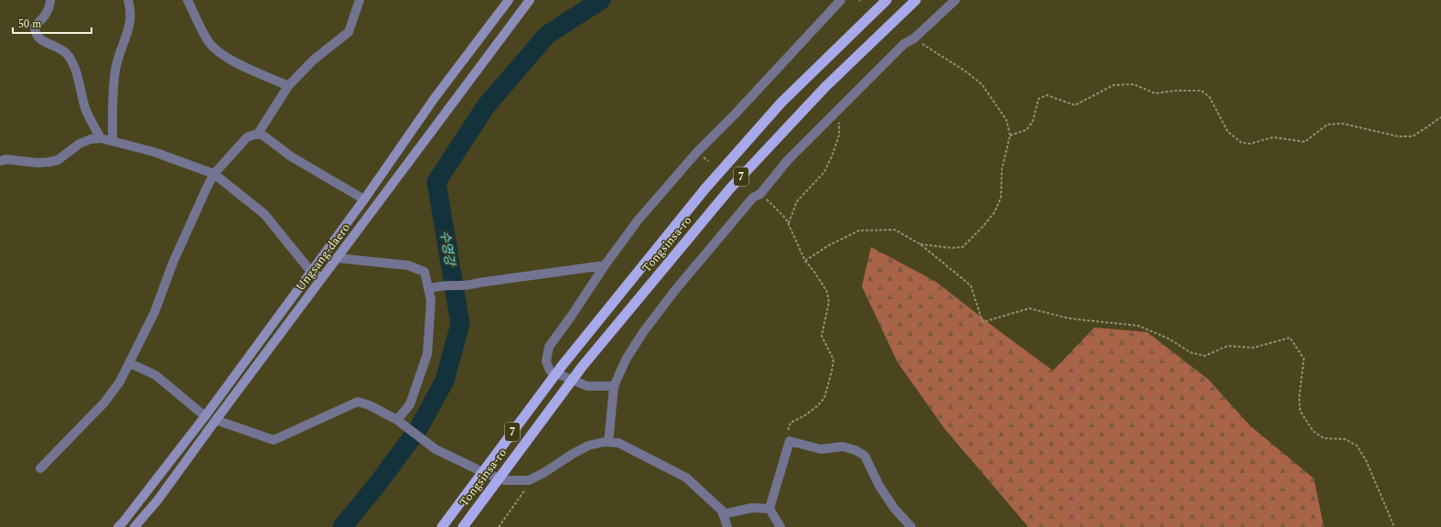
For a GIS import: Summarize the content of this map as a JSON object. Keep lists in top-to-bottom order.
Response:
{
  "streets": {
    "highway": ["7", "Tongsinsa-ro"],
    "main road": ["Ungsang-daero"]
  },
  "water": ["수영강"],
  "scale_bar": "50 m"
}
